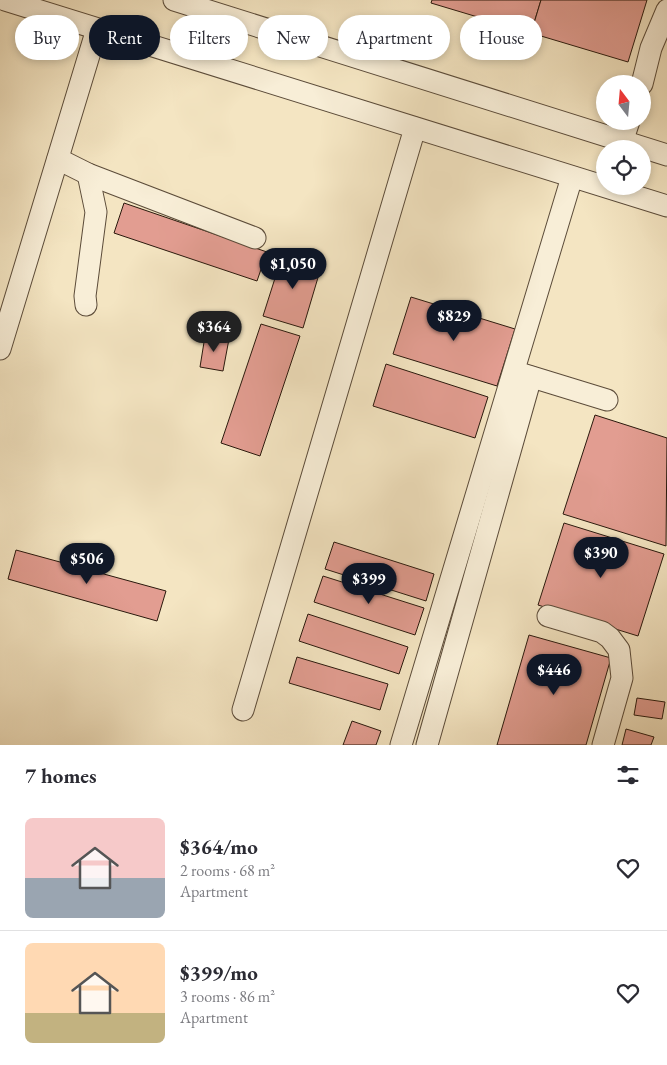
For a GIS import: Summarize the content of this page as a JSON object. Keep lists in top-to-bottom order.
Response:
{
  "north": "top",
  "page": {
    "chip": [
      "Buy",
      "Rent",
      "Filters",
      "New",
      "Apartment",
      "House"
    ],
    "price": [
      "$1,050",
      "$829",
      "$364",
      "$390",
      "$506",
      "$399",
      "$446"
    ],
    "heading": "7 homes",
    "list": [
      {
        "name": "$364/mo",
        "note": "2 rooms · 68 m² · Apartment"
      },
      {
        "name": "$399/mo",
        "note": "3 rooms · 86 m² · Apartment"
      }
    ]
  }
}
